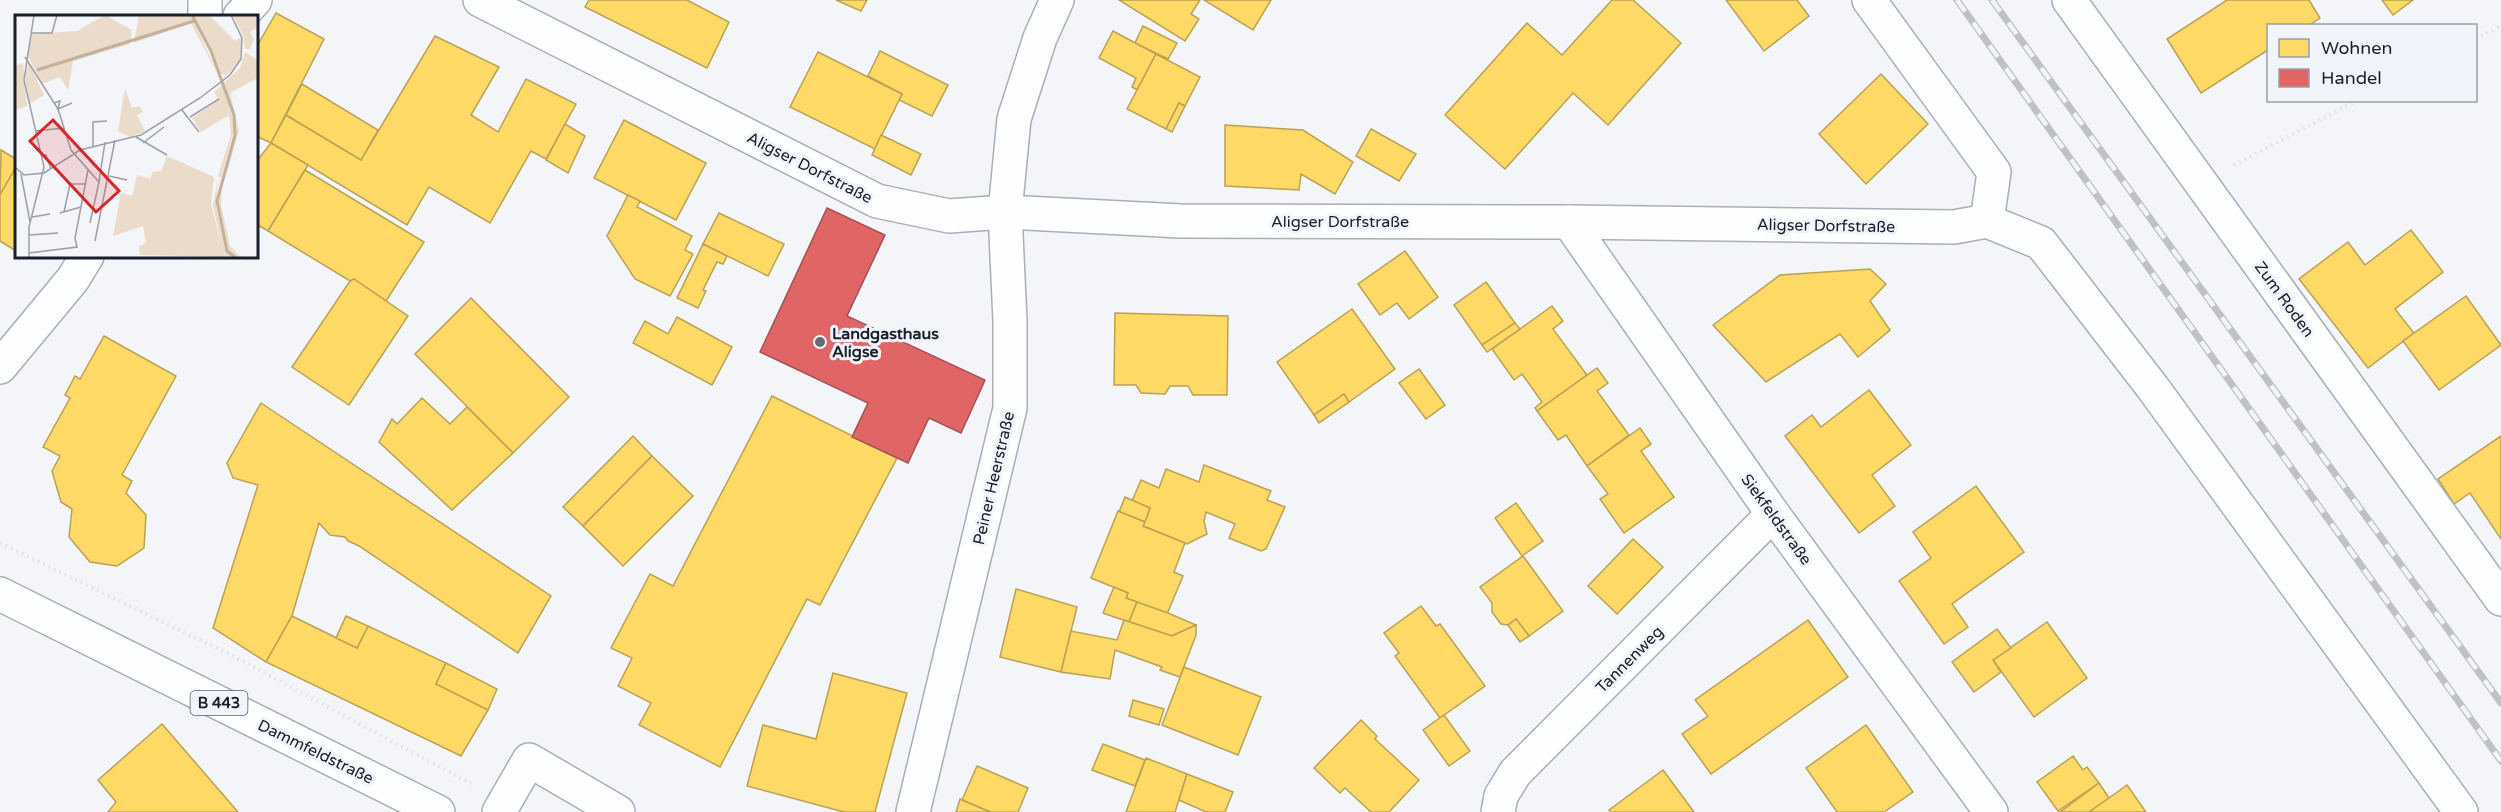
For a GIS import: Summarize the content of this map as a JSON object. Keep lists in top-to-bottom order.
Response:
{
  "streets": {
    "street": [
      "Aligser Dorfstraße",
      "Zum Roden",
      "Peiner Heerstraße",
      "Siekfeldstraße",
      "Tannenweg",
      "B 443",
      "Dammfeldstraße"
    ]
  },
  "crossings": [
    ["Aligser Dorfstraße", "Peiner Heerstraße"],
    ["Aligser Dorfstraße", "Siekfeldstraße"],
    ["Siekfeldstraße", "Tannenweg"]
  ],
  "places": ["Landgasthaus Aligse"],
  "legend": ["Wohnen", "Handel"]
}
